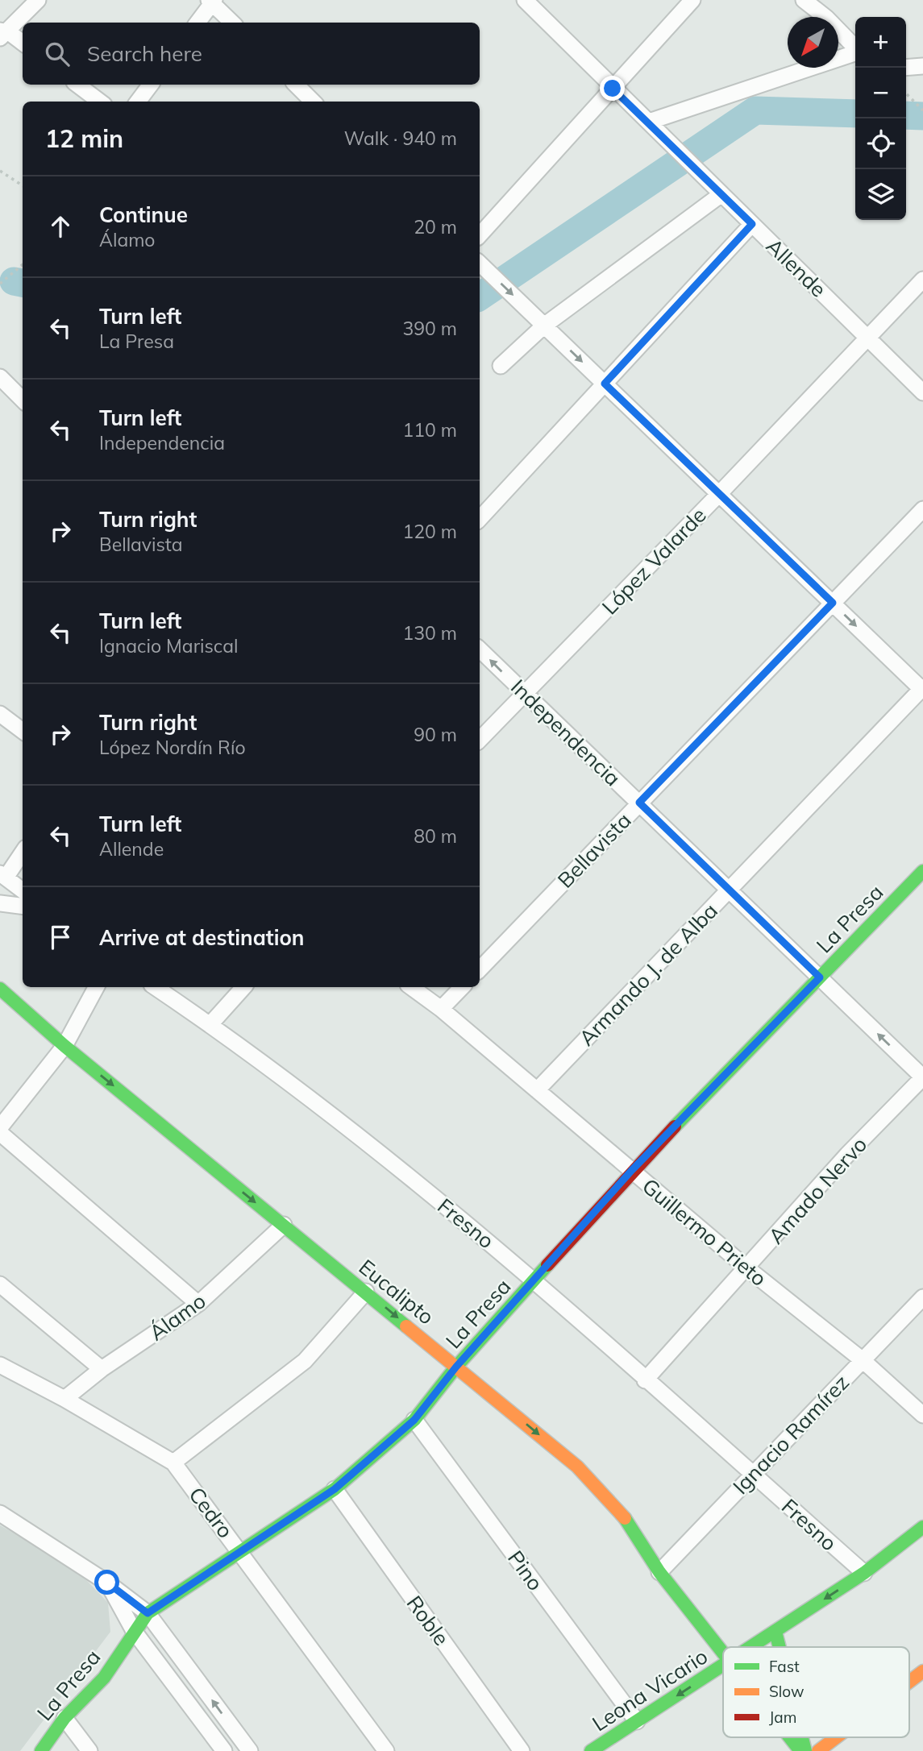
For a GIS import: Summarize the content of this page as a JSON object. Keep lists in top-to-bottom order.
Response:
{
  "streets": {
    "street": [
      "Allende",
      "López Valarde",
      "Independencia",
      "Bellavista",
      "La Presa",
      "Armando J. de Alba",
      "Amado Nervo",
      "Fresno",
      "Guillermo Prieto",
      "Eucalipto",
      "Álamo",
      "Ignacio Ramírez",
      "Cedro",
      "Pino",
      "Roble",
      "Leona Vicario"
    ]
  },
  "crossings": [
    ["Allende", "López Valarde"],
    ["López Valarde", "Independencia"],
    ["Independencia", "Bellavista"],
    ["Independencia", "La Presa"],
    ["Independencia", "Armando J. de Alba"],
    ["Independencia", "Amado Nervo"],
    ["La Presa", "Fresno"],
    ["La Presa", "Guillermo Prieto"],
    ["La Presa", "Eucalipto"],
    ["La Presa", "Cedro"],
    ["La Presa", "Pino"],
    ["La Presa", "Roble"],
    ["Armando J. de Alba", "Guillermo Prieto"],
    ["Amado Nervo", "Fresno"],
    ["Amado Nervo", "Guillermo Prieto"],
    ["Fresno", "Ignacio Ramírez"],
    ["Fresno", "Leona Vicario"],
    ["Guillermo Prieto", "Ignacio Ramírez"],
    ["Eucalipto", "Álamo"],
    ["Eucalipto", "Ignacio Ramírez"],
    ["Álamo", "Cedro"],
    ["Pino", "Leona Vicario"]
  ],
  "one_way": ["Leona Vicario"],
  "legend": ["Fast", "Slow", "Jam"],
  "north": "bottom left",
  "page": {
    "map_buttons": ["+", "−"],
    "search": "Search here",
    "heading": ["12 min", "Walk · 940 m"],
    "list": [
      ["Continue", "Álamo", "20 m"],
      ["Turn left", "La Presa", "390 m"],
      ["Turn left", "Independencia", "110 m"],
      ["Turn right", "Bellavista", "120 m"],
      ["Turn left", "Ignacio Mariscal", "130 m"],
      ["Turn right", "López Nordín Río", "90 m"],
      ["Turn left", "Allende", "80 m"],
      "Arrive at destination"
    ]
  }
}
